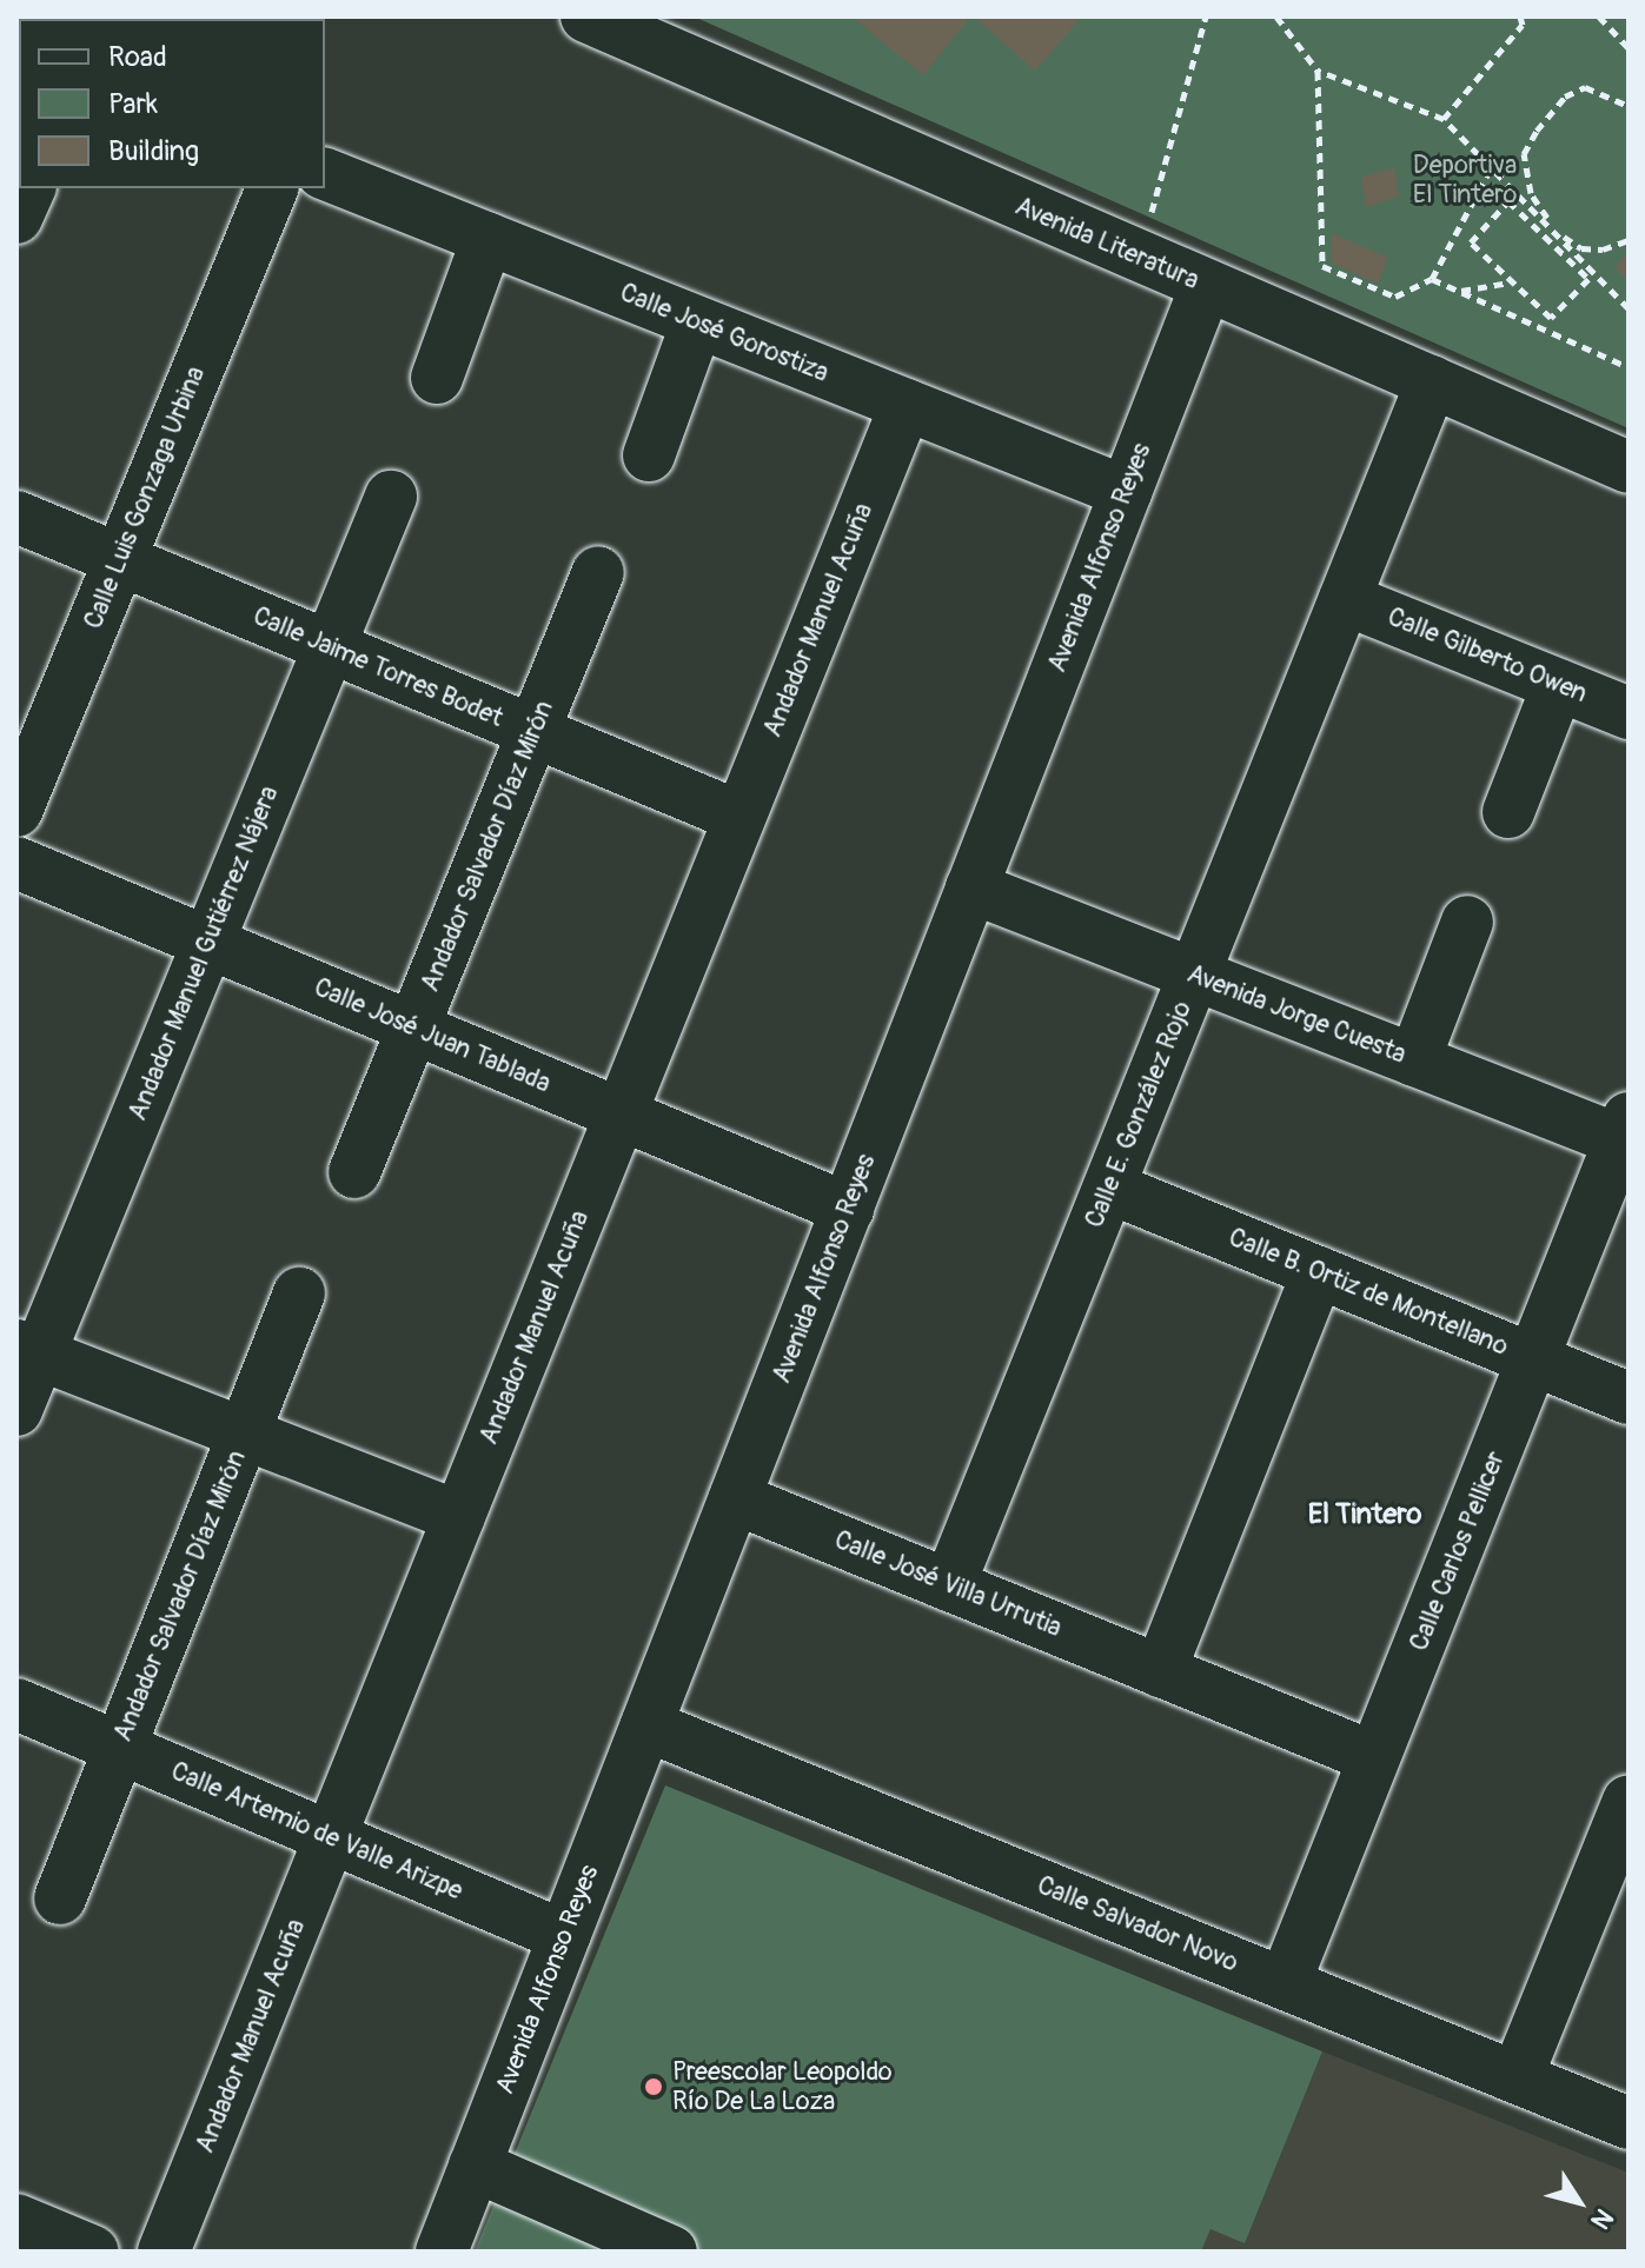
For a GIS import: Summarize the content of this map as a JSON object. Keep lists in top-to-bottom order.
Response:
{
  "streets": {
    "street": [
      "Avenida Literatura",
      "Calle José Gorostiza",
      "Calle Luis Gonzaga Urbina",
      "Avenida Alfonso Reyes",
      "Andador Manuel Acuña",
      "Calle Gilberto Owen",
      "Calle Jaime Torres Bodet",
      "Andador Salvador Díaz Mirón",
      "Andador Manuel Gutiérrez Nájera",
      "Avenida Jorge Cuesta",
      "Calle José Juan Tablada",
      "Calle E. González Rojo",
      "Calle B. Ortiz de Montellano",
      "Calle Carlos Pellicer",
      "Calle José Villa Urrutia",
      "Calle Artemio de Valle Arizpe",
      "Calle Salvador Novo"
    ]
  },
  "crossings": [
    ["Avenida Literatura", "Avenida Alfonso Reyes"],
    ["Avenida Literatura", "Calle E. González Rojo"],
    ["Calle José Gorostiza", "Avenida Alfonso Reyes"],
    ["Calle José Gorostiza", "Andador Manuel Acuña"],
    ["Calle Luis Gonzaga Urbina", "Calle Jaime Torres Bodet"],
    ["Avenida Alfonso Reyes", "Avenida Jorge Cuesta"],
    ["Avenida Alfonso Reyes", "Calle José Juan Tablada"],
    ["Avenida Alfonso Reyes", "Calle José Villa Urrutia"],
    ["Avenida Alfonso Reyes", "Calle Artemio de Valle Arizpe"],
    ["Avenida Alfonso Reyes", "Calle Salvador Novo"],
    ["Andador Manuel Acuña", "Calle Jaime Torres Bodet"],
    ["Andador Manuel Acuña", "Calle José Juan Tablada"],
    ["Andador Manuel Acuña", "Calle Artemio de Valle Arizpe"],
    ["Calle Gilberto Owen", "Calle E. González Rojo"],
    ["Calle Jaime Torres Bodet", "Andador Salvador Díaz Mirón"],
    ["Calle Jaime Torres Bodet", "Andador Manuel Gutiérrez Nájera"],
    ["Andador Salvador Díaz Mirón", "Calle José Juan Tablada"],
    ["Andador Salvador Díaz Mirón", "Calle Artemio de Valle Arizpe"],
    ["Andador Manuel Gutiérrez Nájera", "Calle José Juan Tablada"],
    ["Avenida Jorge Cuesta", "Calle E. González Rojo"],
    ["Avenida Jorge Cuesta", "Calle Carlos Pellicer"],
    ["Calle E. González Rojo", "Calle B. Ortiz de Montellano"],
    ["Calle E. González Rojo", "Calle José Villa Urrutia"],
    ["Calle B. Ortiz de Montellano", "Calle Carlos Pellicer"],
    ["Calle Carlos Pellicer", "Calle José Villa Urrutia"],
    ["Calle Carlos Pellicer", "Calle Salvador Novo"]
  ],
  "districts": ["El Tintero"],
  "parks": ["Deportiva El Tintero"],
  "places": ["Preescolar Leopoldo Río De La Loza"],
  "legend": ["Road", "Park", "Building"],
  "north": "bottom right"
}
